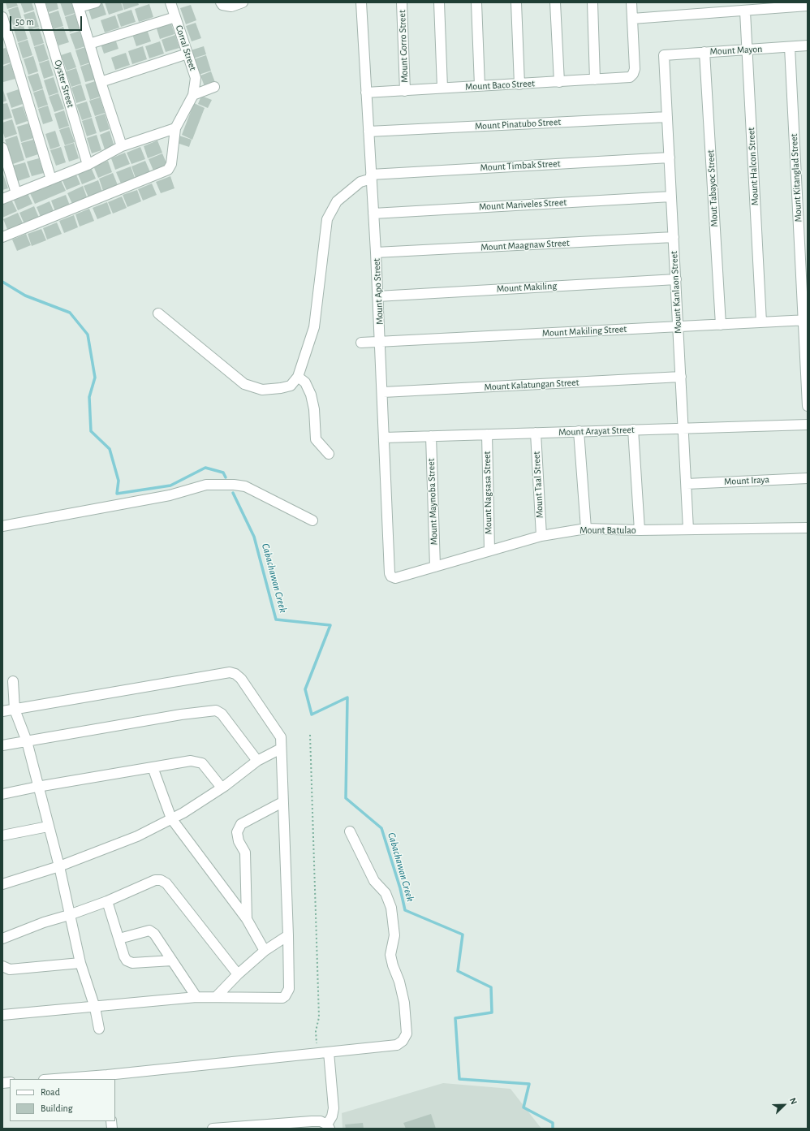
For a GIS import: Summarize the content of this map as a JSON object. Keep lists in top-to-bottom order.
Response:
{
  "streets": {
    "street": [
      "Mount Gorro Street",
      "Corral Street",
      "Mount Mayon",
      "Oyster Street",
      "Mount Baco Street",
      "Mount Pinatubo Street",
      "Mount Timbak Street",
      "Mount Halcon Street",
      "Mount Kitanglad Street",
      "Mout Tabayoc Street",
      "Mount Mariveles Street",
      "Mount Maagnaw Street",
      "Mount Makiling",
      "Mount Apo Street",
      "Mount Kanlaon Street",
      "Mount Makiling Street",
      "Mount Kalatungan Street",
      "Mount Arayat Street",
      "Mount Iraya",
      "Mount Taal Street",
      "Mount Nagsasa Street",
      "Mount Maynoba Street",
      "Mount Batulao"
    ]
  },
  "crossings": [
    ["Mount Gorro Street", "Mount Baco Street"],
    ["Mount Mayon", "Mount Halcon Street"],
    ["Mount Mayon", "Mount Kitanglad Street"],
    ["Mount Mayon", "Mout Tabayoc Street"],
    ["Mount Mayon", "Mount Kanlaon Street"],
    ["Mount Baco Street", "Mount Apo Street"],
    ["Mount Pinatubo Street", "Mount Apo Street"],
    ["Mount Pinatubo Street", "Mount Kanlaon Street"],
    ["Mount Timbak Street", "Mount Apo Street"],
    ["Mount Timbak Street", "Mount Kanlaon Street"],
    ["Mount Halcon Street", "Mount Makiling Street"],
    ["Mount Kitanglad Street", "Mount Makiling Street"],
    ["Mout Tabayoc Street", "Mount Makiling Street"],
    ["Mount Mariveles Street", "Mount Apo Street"],
    ["Mount Mariveles Street", "Mount Kanlaon Street"],
    ["Mount Maagnaw Street", "Mount Apo Street"],
    ["Mount Maagnaw Street", "Mount Kanlaon Street"],
    ["Mount Makiling", "Mount Apo Street"],
    ["Mount Makiling", "Mount Kanlaon Street"],
    ["Mount Apo Street", "Mount Makiling Street"],
    ["Mount Apo Street", "Mount Kalatungan Street"],
    ["Mount Apo Street", "Mount Arayat Street"],
    ["Mount Apo Street", "Mount Batulao"],
    ["Mount Kanlaon Street", "Mount Makiling Street"],
    ["Mount Kanlaon Street", "Mount Kalatungan Street"],
    ["Mount Kanlaon Street", "Mount Arayat Street"],
    ["Mount Kanlaon Street", "Mount Iraya"],
    ["Mount Kanlaon Street", "Mount Batulao"],
    ["Mount Arayat Street", "Mount Taal Street"],
    ["Mount Arayat Street", "Mount Nagsasa Street"],
    ["Mount Arayat Street", "Mount Maynoba Street"],
    ["Mount Taal Street", "Mount Batulao"],
    ["Mount Nagsasa Street", "Mount Batulao"],
    ["Mount Maynoba Street", "Mount Batulao"]
  ],
  "water": ["Cabachawan Creek"],
  "legend": ["Road", "Building"],
  "scale_bar": "50 m",
  "north": "top right"
}
